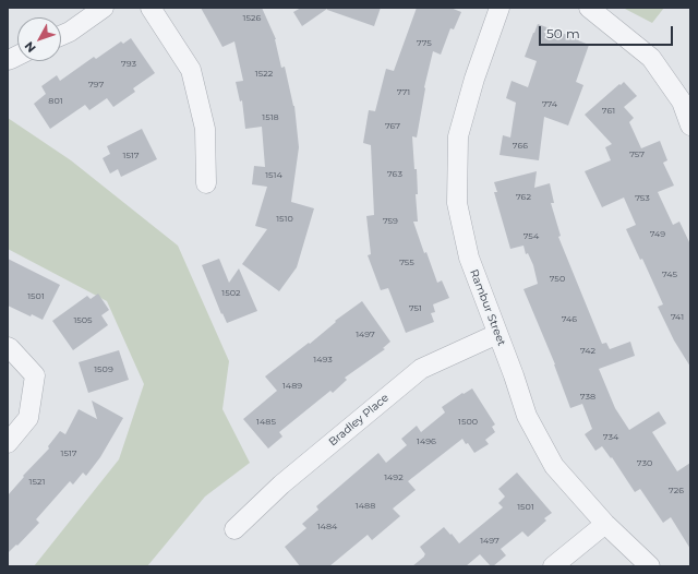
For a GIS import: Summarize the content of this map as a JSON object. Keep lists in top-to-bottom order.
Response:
{
  "streets": {
    "street": ["Rambur Street", "Bradley Place"]
  },
  "crossings": [
    ["Rambur Street", "Bradley Place"]
  ],
  "house_numbers": [
    "1526",
    "775",
    "793",
    "1522",
    "797",
    "771",
    "801",
    "774",
    "761",
    "1518",
    "767",
    "766",
    "757",
    "1517",
    "763",
    "1514",
    "762",
    "753",
    "1510",
    "759",
    "749",
    "754",
    "755",
    "745",
    "750",
    "1502",
    "1501",
    "751",
    "741",
    "746",
    "1505",
    "1497",
    "742",
    "1493",
    "1509",
    "1489",
    "738",
    "1485",
    "1500",
    "734",
    "1496",
    "1517",
    "730",
    "1492",
    "1521",
    "726",
    "1488",
    "1501",
    "1484",
    "1497"
  ],
  "scale_bar": "50 m",
  "north": "bottom left"
}
